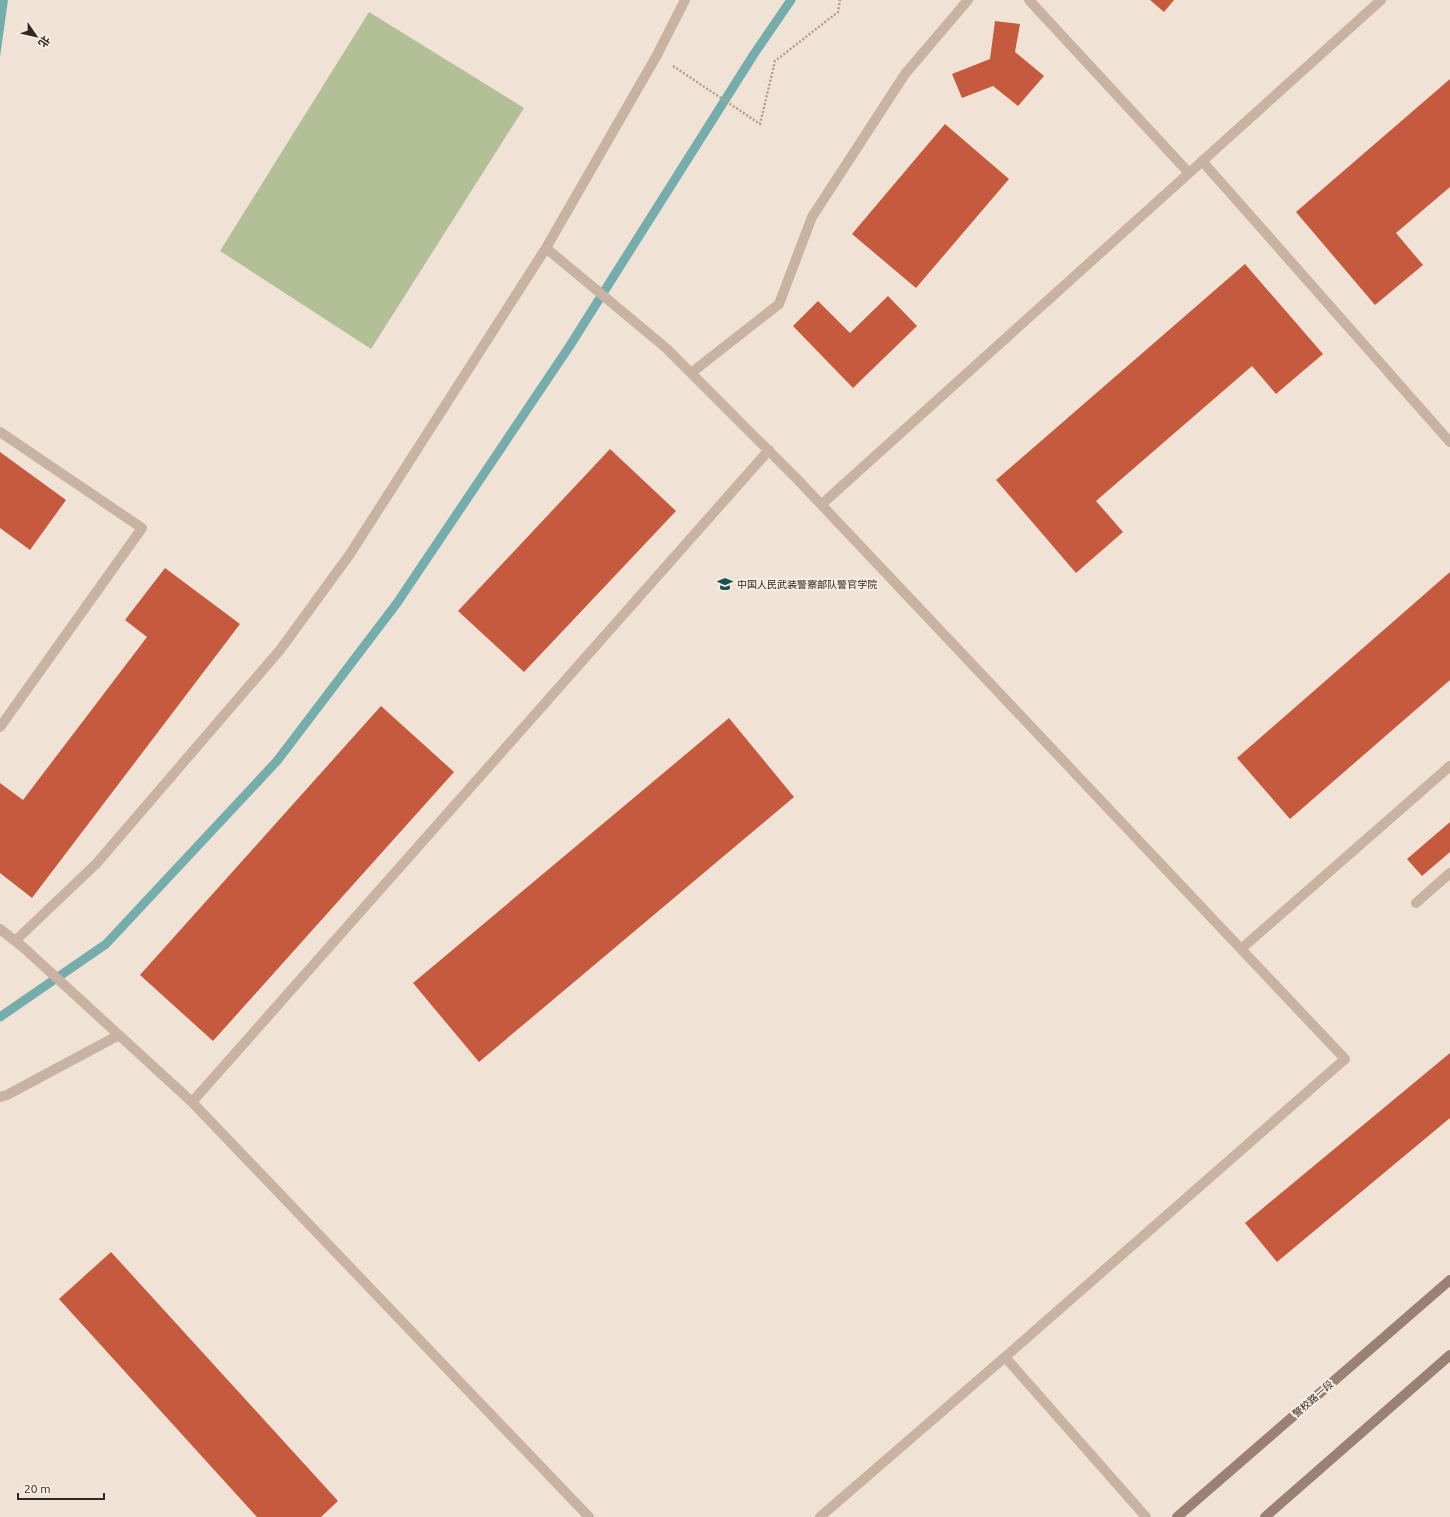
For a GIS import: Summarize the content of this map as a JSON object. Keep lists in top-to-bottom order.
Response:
{
  "streets": {
    "main road": ["警校路一段"]
  },
  "places": {
    "school or university": ["中国人民武装警察部队警官学院"]
  },
  "scale_bar": "20 m",
  "north": "bottom right"
}
